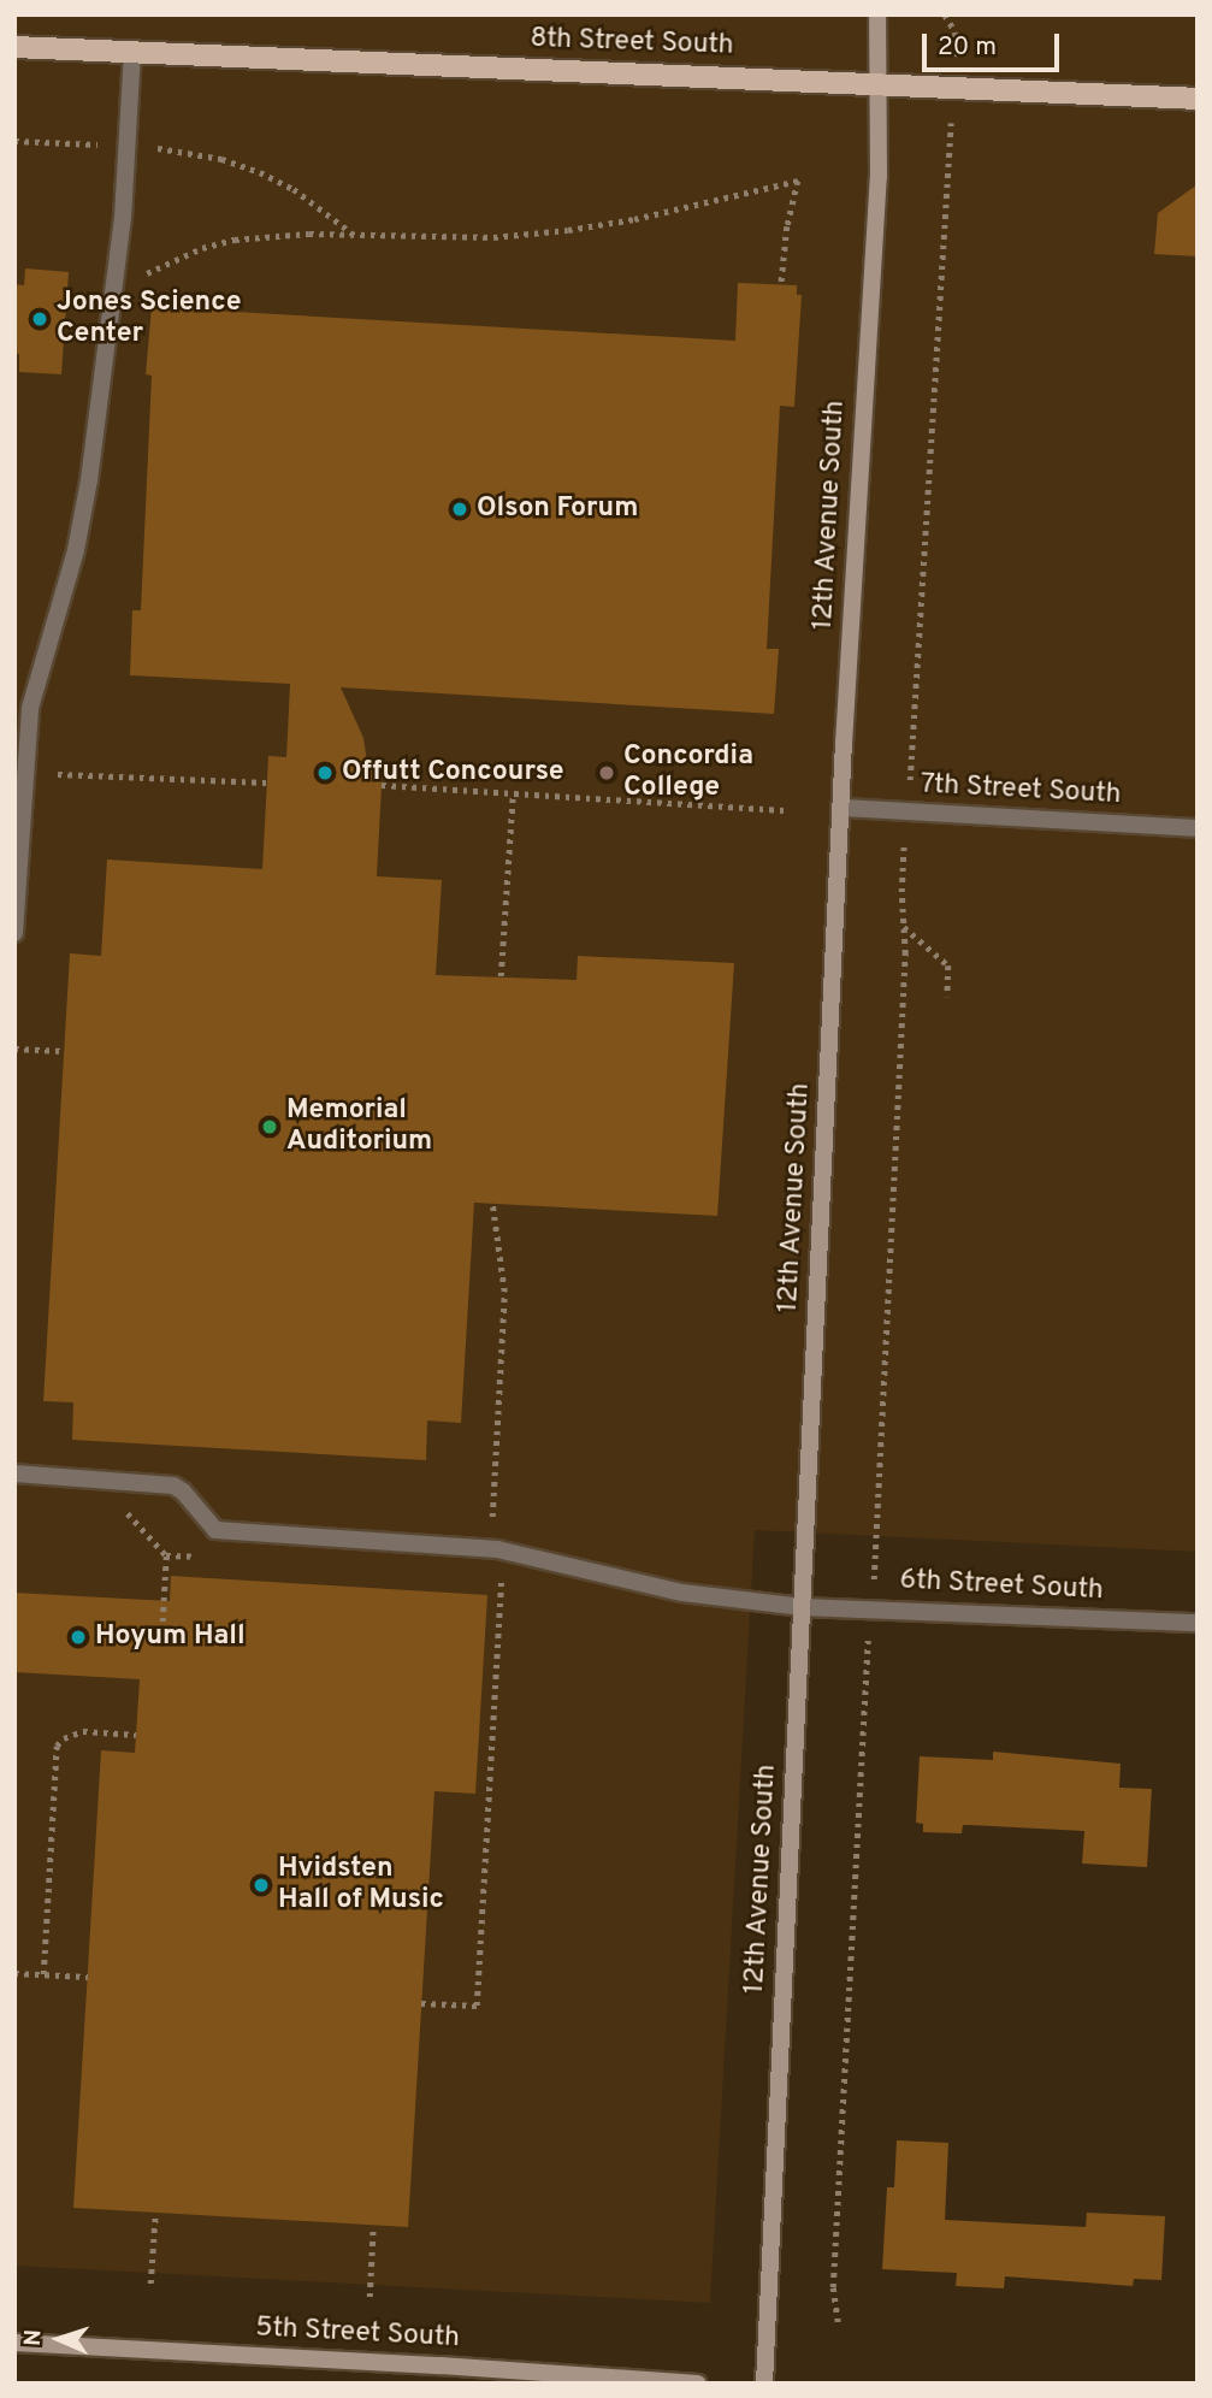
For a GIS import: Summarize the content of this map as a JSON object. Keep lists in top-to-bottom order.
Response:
{
  "streets": {
    "main road": ["8th Street South"],
    "street": [
      "12th Avenue South",
      "7th Street South",
      "6th Street South",
      "5th Street South"
    ]
  },
  "crossings": [
    ["8th Street South", "12th Avenue South"],
    ["12th Avenue South", "7th Street South"],
    ["12th Avenue South", "6th Street South"]
  ],
  "places": [
    "Jones Science Center",
    "Olson Forum",
    "Offutt Concourse",
    "Concordia College",
    "Memorial Auditorium",
    "Hoyum Hall",
    "Hvidsten Hall of Music"
  ],
  "scale_bar": "20 m",
  "north": "left"
}
